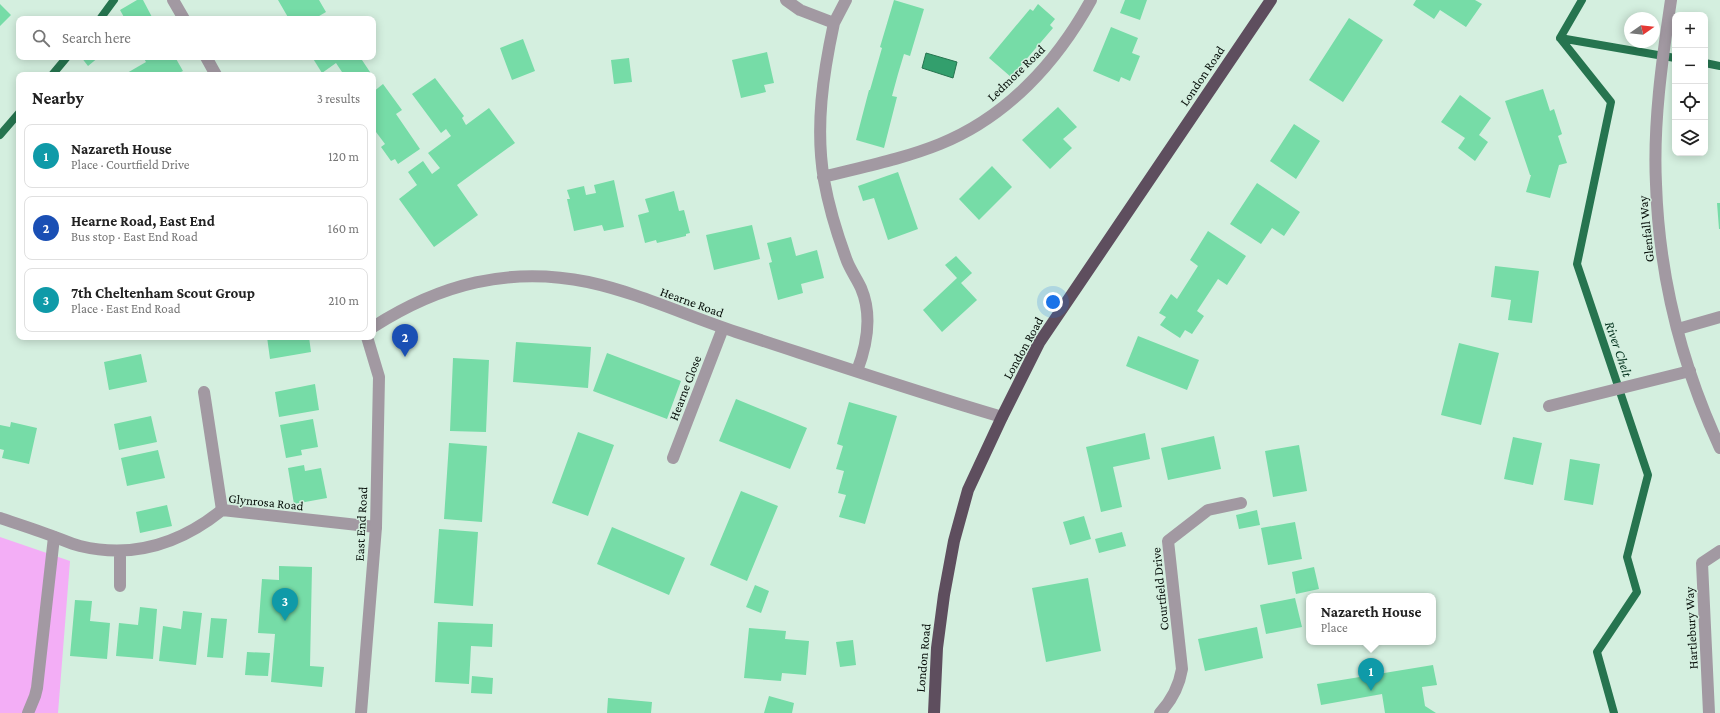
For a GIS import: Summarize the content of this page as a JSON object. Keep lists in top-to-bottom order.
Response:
{
  "streets": {
    "highway": ["London Road"],
    "street": [
      "Ledmore Road",
      "Glenfall Way",
      "Hearne Road",
      "Hearne Close",
      "Glynrosa Road",
      "East End Road",
      "Courtfield Drive",
      "Hartlebury Way"
    ]
  },
  "crossings": [
    ["London Road", "Hearne Road"],
    ["Hearne Road", "Hearne Close"],
    ["Glynrosa Road", "East End Road"]
  ],
  "water": ["River Chelt"],
  "north": "right",
  "page": {
    "map_buttons": ["+", "−"],
    "search": "Search here",
    "heading": ["Nearby", "3 results"],
    "list": [
      {
        "mark": "1",
        "name": "Nazareth House",
        "note": "Place · Courtfield Drive",
        "value": "120 m"
      },
      {
        "mark": "2",
        "name": "Hearne Road, East End",
        "note": "Bus stop · East End Road",
        "value": "160 m"
      },
      {
        "mark": "3",
        "name": "7th Cheltenham Scout Group",
        "note": "Place · East End Road",
        "value": "210 m"
      }
    ],
    "pins": ["2", "3", "1"],
    "popup": ["Nazareth House", "Place"]
  }
}
